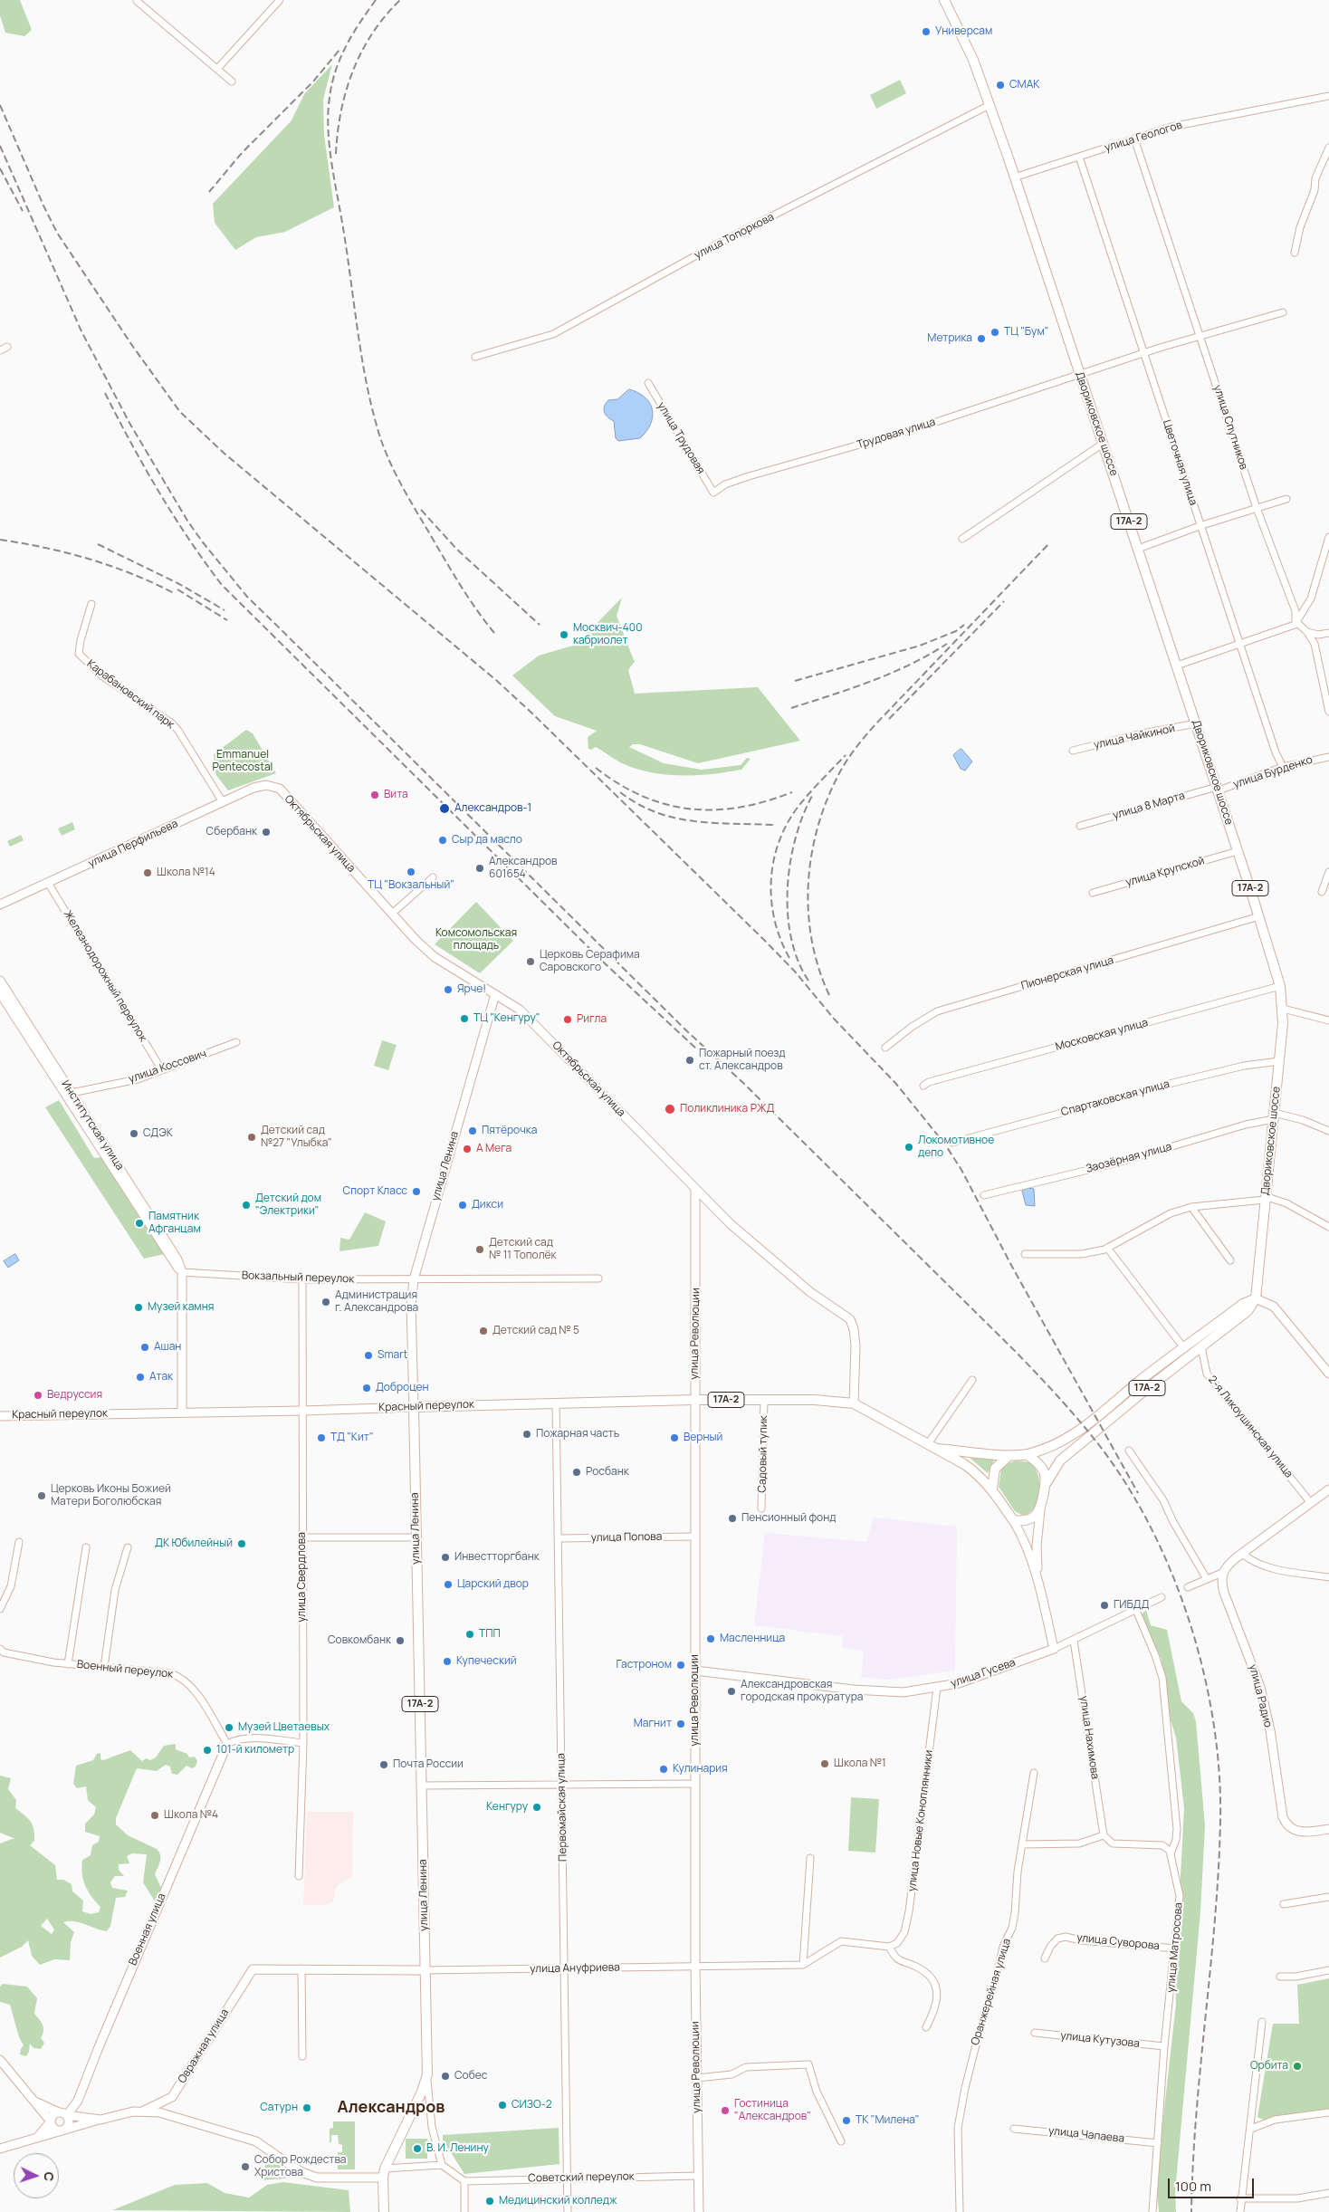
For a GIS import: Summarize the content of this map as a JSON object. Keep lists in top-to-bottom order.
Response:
{
  "streets": {
    "main road": [
      "Двориковское шоссе",
      "17А-2",
      "Октябрьская улица",
      "улица Перфильева",
      "Институтская улица",
      "улица Ленина",
      "улица Революции",
      "Красный переулок",
      "улица Гусева",
      "улица Радио",
      "Военная улица",
      "улица Ануфриева",
      "Овражная улица"
    ],
    "street": [
      "улица Геологов",
      "улица Топоркова",
      "улица Спутников",
      "Трудовая улица",
      "улица Трудовая",
      "Цветочная улица",
      "Карабановский парк",
      "улица Чайкиной",
      "улица Бурденко",
      "улица 8 Марта",
      "улица Крупской",
      "Пионерская улица",
      "Железнодорожный переулок",
      "Московская улица",
      "улица Коссович",
      "Спартаковская улица",
      "Заозёрная улица",
      "Вокзальный переулок",
      "2-я Ликоушинская улица",
      "Садовый тупик",
      "улица Попова",
      "улица Свердлова",
      "Военный переулок",
      "улица Нахимова",
      "Первомайская улица",
      "улица Новые Коноплянники",
      "улица Суворова",
      "улица Матросова",
      "Оранжерейная улица",
      "улица Кутузова",
      "улица Чапаева",
      "Советский переулок"
    ]
  },
  "crossings": [
    ["улица Геологов", "Двориковское шоссе"],
    ["улица Геологов", "улица Спутников"],
    ["улица Геологов", "Цветочная улица"],
    ["улица Топоркова", "Двориковское шоссе"],
    ["Двориковское шоссе", "Трудовая улица"],
    ["Двориковское шоссе", "17А-2"],
    ["Двориковское шоссе", "улица Чайкиной"],
    ["Двориковское шоссе", "улица Бурденко"],
    ["Двориковское шоссе", "улица 8 Марта"],
    ["Двориковское шоссе", "улица Крупской"],
    ["Двориковское шоссе", "Пионерская улица"],
    ["Двориковское шоссе", "Московская улица"],
    ["Двориковское шоссе", "Спартаковская улица"],
    ["Двориковское шоссе", "Заозёрная улица"],
    ["улица Спутников", "Трудовая улица"],
    ["Трудовая улица", "улица Трудовая"],
    ["Трудовая улица", "Цветочная улица"],
    ["Цветочная улица", "улица Бурденко"],
    ["17А-2", "Октябрьская улица"],
    ["17А-2", "улица Ленина"],
    ["17А-2", "Красный переулок"],
    ["17А-2", "2-я Ликоушинская улица"],
    ["Карабановский парк", "улица Перфильева"],
    ["улица Бурденко", "улица 8 Марта"],
    ["Октябрьская улица", "улица Перфильева"],
    ["Октябрьская улица", "улица Ленина"],
    ["Октябрьская улица", "улица Революции"],
    ["Октябрьская улица", "Красный переулок"],
    ["улица Перфильева", "Железнодорожный переулок"],
    ["Железнодорожный переулок", "улица Коссович"],
    ["улица Коссович", "Институтская улица"],
    ["Институтская улица", "Вокзальный переулок"],
    ["Институтская улица", "Красный переулок"],
    ["улица Ленина", "Вокзальный переулок"],
    ["улица Ленина", "Красный переулок"],
    ["улица Ленина", "улица Ануфриева"],
    ["Вокзальный переулок", "улица Свердлова"],
    ["улица Революции", "Красный переулок"],
    ["улица Революции", "улица Попова"],
    ["улица Революции", "улица Гусева"],
    ["улица Революции", "улица Ануфриева"],
    ["улица Революции", "Советский переулок"],
    ["Красный переулок", "Садовый тупик"],
    ["Красный переулок", "улица Свердлова"],
    ["Красный переулок", "Первомайская улица"],
    ["улица Попова", "Первомайская улица"],
    ["Военный переулок", "Военная улица"],
    ["улица Гусева", "улица Новые Коноплянники"],
    ["Первомайская улица", "улица Ануфриева"],
    ["Первомайская улица", "Советский переулок"],
    ["улица Суворова", "улица Матросова"],
    ["улица Матросова", "улица Кутузова"],
    ["улица Матросова", "улица Чапаева"],
    ["улица Ануфриева", "Овражная улица"]
  ],
  "districts": ["Александров"],
  "parks": ["Emmanuel Pentecostal", "Комсомольская площадь"],
  "places": [
    "Универсам",
    "СМАК",
    "ТЦ \"Бум\"",
    "Метрика",
    "Москвич-400 кабриолет",
    "Вита",
    "Александров-1",
    "Сбербанк",
    "Сыр да масло",
    "Александров 601654",
    "ТЦ \"Вокзальный\"",
    "Школа №14",
    "Церковь Серафима Саровского",
    "Ярче!",
    "ТЦ \"Кенгуру\"",
    "Ригла",
    "Пожарный поезд ст. Александров",
    "Поликлиника РЖД",
    "Пятёрочка",
    "СДЭК",
    "Детский сад №27 \"Улыбка\"",
    "Локомотивное депо",
    "А Мега",
    "Спорт Класс",
    "Детский дом \"Электрики\"",
    "Дикси",
    "Памятник Афганцам",
    "Детский сад № 11 Тополёк",
    "Администрация г. Александрова",
    "Музей камня",
    "Детский сад № 5",
    "Ашан",
    "Smart",
    "Атак",
    "Доброцен",
    "Ведруссия",
    "Пожарная часть",
    "ТД \"Кит\"",
    "Верный",
    "Росбанк",
    "Церковь Иконы Божией Матери Боголюбская",
    "Пенсионный фонд",
    "ДК Юбилейный",
    "Инвестторгбанк",
    "Царский двор",
    "ГИБДД",
    "ТПП",
    "Масленница",
    "Совкомбанк",
    "Купеческий",
    "Гастроном",
    "Александровская городская прокуратура",
    "Магнит",
    "Музей Цветаевых",
    "101-й километр",
    "Школа №1",
    "Почта России",
    "Кулинария",
    "Кенгуру",
    "Школа №4",
    "Орбита",
    "Собес",
    "СИЗО-2",
    "Сатурн",
    "Гостиница \"Александров\"",
    "ТК \"Милена\"",
    "В. И. Ленину",
    "Собор Рождества Христова",
    "Медицинский колледж"
  ],
  "scale_bar": "100 m",
  "north": "right"
}
